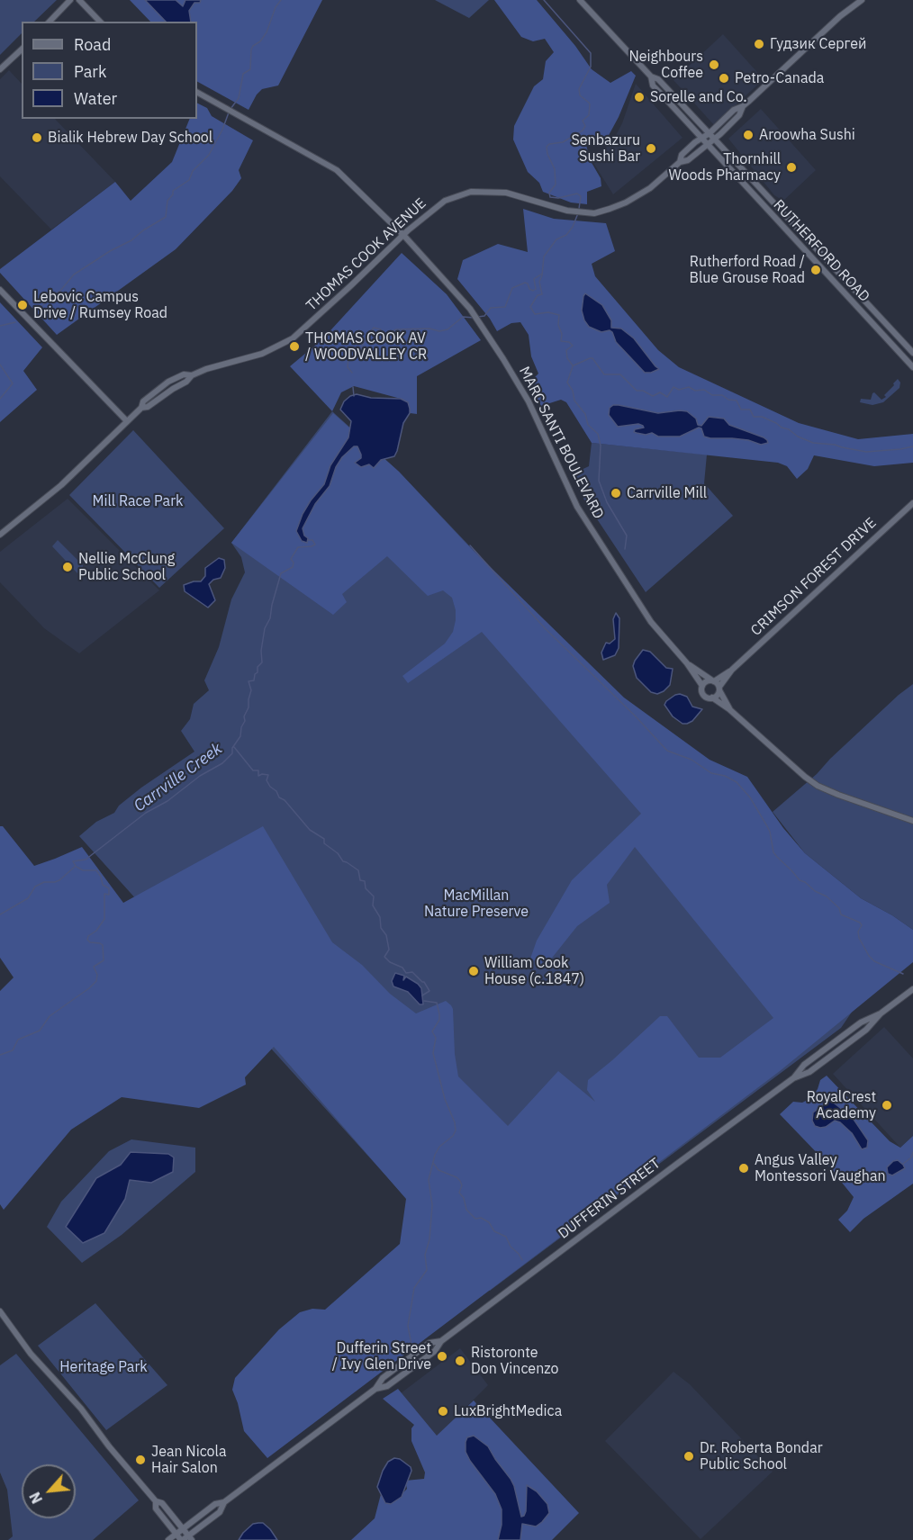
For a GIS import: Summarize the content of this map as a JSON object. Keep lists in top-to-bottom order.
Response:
{
  "streets": {
    "street": [
      "RUTHERFORD ROAD",
      "THOMAS COOK AVENUE",
      "MARC SANTI BOULEVARD",
      "CRIMSON FOREST DRIVE",
      "DUFFERIN STREET"
    ]
  },
  "crossings": [
    ["RUTHERFORD ROAD", "THOMAS COOK AVENUE"],
    ["THOMAS COOK AVENUE", "MARC SANTI BOULEVARD"],
    ["MARC SANTI BOULEVARD", "CRIMSON FOREST DRIVE"]
  ],
  "water": ["Carrville Creek"],
  "parks": ["Mill Race Park", "MacMillan Nature Preserve", "Heritage Park"],
  "places": [
    "Гудзик Сергей",
    "Neighbours Coffee",
    "Petro-Canada",
    "Sorelle and Co.",
    "Aroowha Sushi",
    "Bialik Hebrew Day School",
    "Senbazuru Sushi Bar",
    "Thornhill Woods Pharmacy",
    "Rutherford Road / Blue Grouse Road",
    "Lebovic Campus Drive / Rumsey Road",
    "THOMAS COOK AV / WOODVALLEY CR",
    "Carrville Mill",
    "Nellie McClung Public School",
    "William Cook House (c.1847)",
    "RoyalCrest Academy",
    "Angus Valley Montessori Vaughan",
    "Dufferin Street / Ivy Glen Drive",
    "Ristoronte Don Vincenzo",
    "LuxBrightMedica",
    "Dr. Roberta Bondar Public School",
    "Jean Nicola Hair Salon"
  ],
  "legend": ["Road", "Park", "Water"],
  "north": "bottom left"
}
